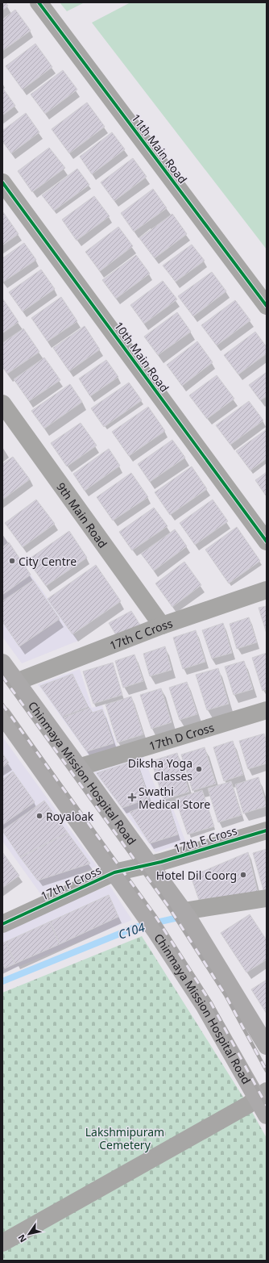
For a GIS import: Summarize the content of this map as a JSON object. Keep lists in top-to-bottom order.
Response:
{
  "streets": {
    "main road": ["Chinmaya Mission Hospital Road"],
    "street": [
      "11th Main Road",
      "10th Main Road",
      "9th Main Road",
      "17th C Cross",
      "17th D Cross",
      "17th E Cross",
      "17th F Cross"
    ]
  },
  "crossings": [
    ["9th Main Road", "17th C Cross"],
    ["17th C Cross", "Chinmaya Mission Hospital Road"],
    ["17th D Cross", "Chinmaya Mission Hospital Road"],
    ["Chinmaya Mission Hospital Road", "17th E Cross"],
    ["Chinmaya Mission Hospital Road", "17th F Cross"],
    ["17th E Cross", "17th F Cross"]
  ],
  "water": ["C104"],
  "parks": ["Lakshmipuram Cemetery"],
  "places": {
    "other": [
      "City Centre",
      "Diksha Yoga Classes",
      "Royaloak",
      "Hotel Dil Coorg"
    ],
    "health": ["Swathi Medical Store"]
  },
  "north": "bottom left"
}
